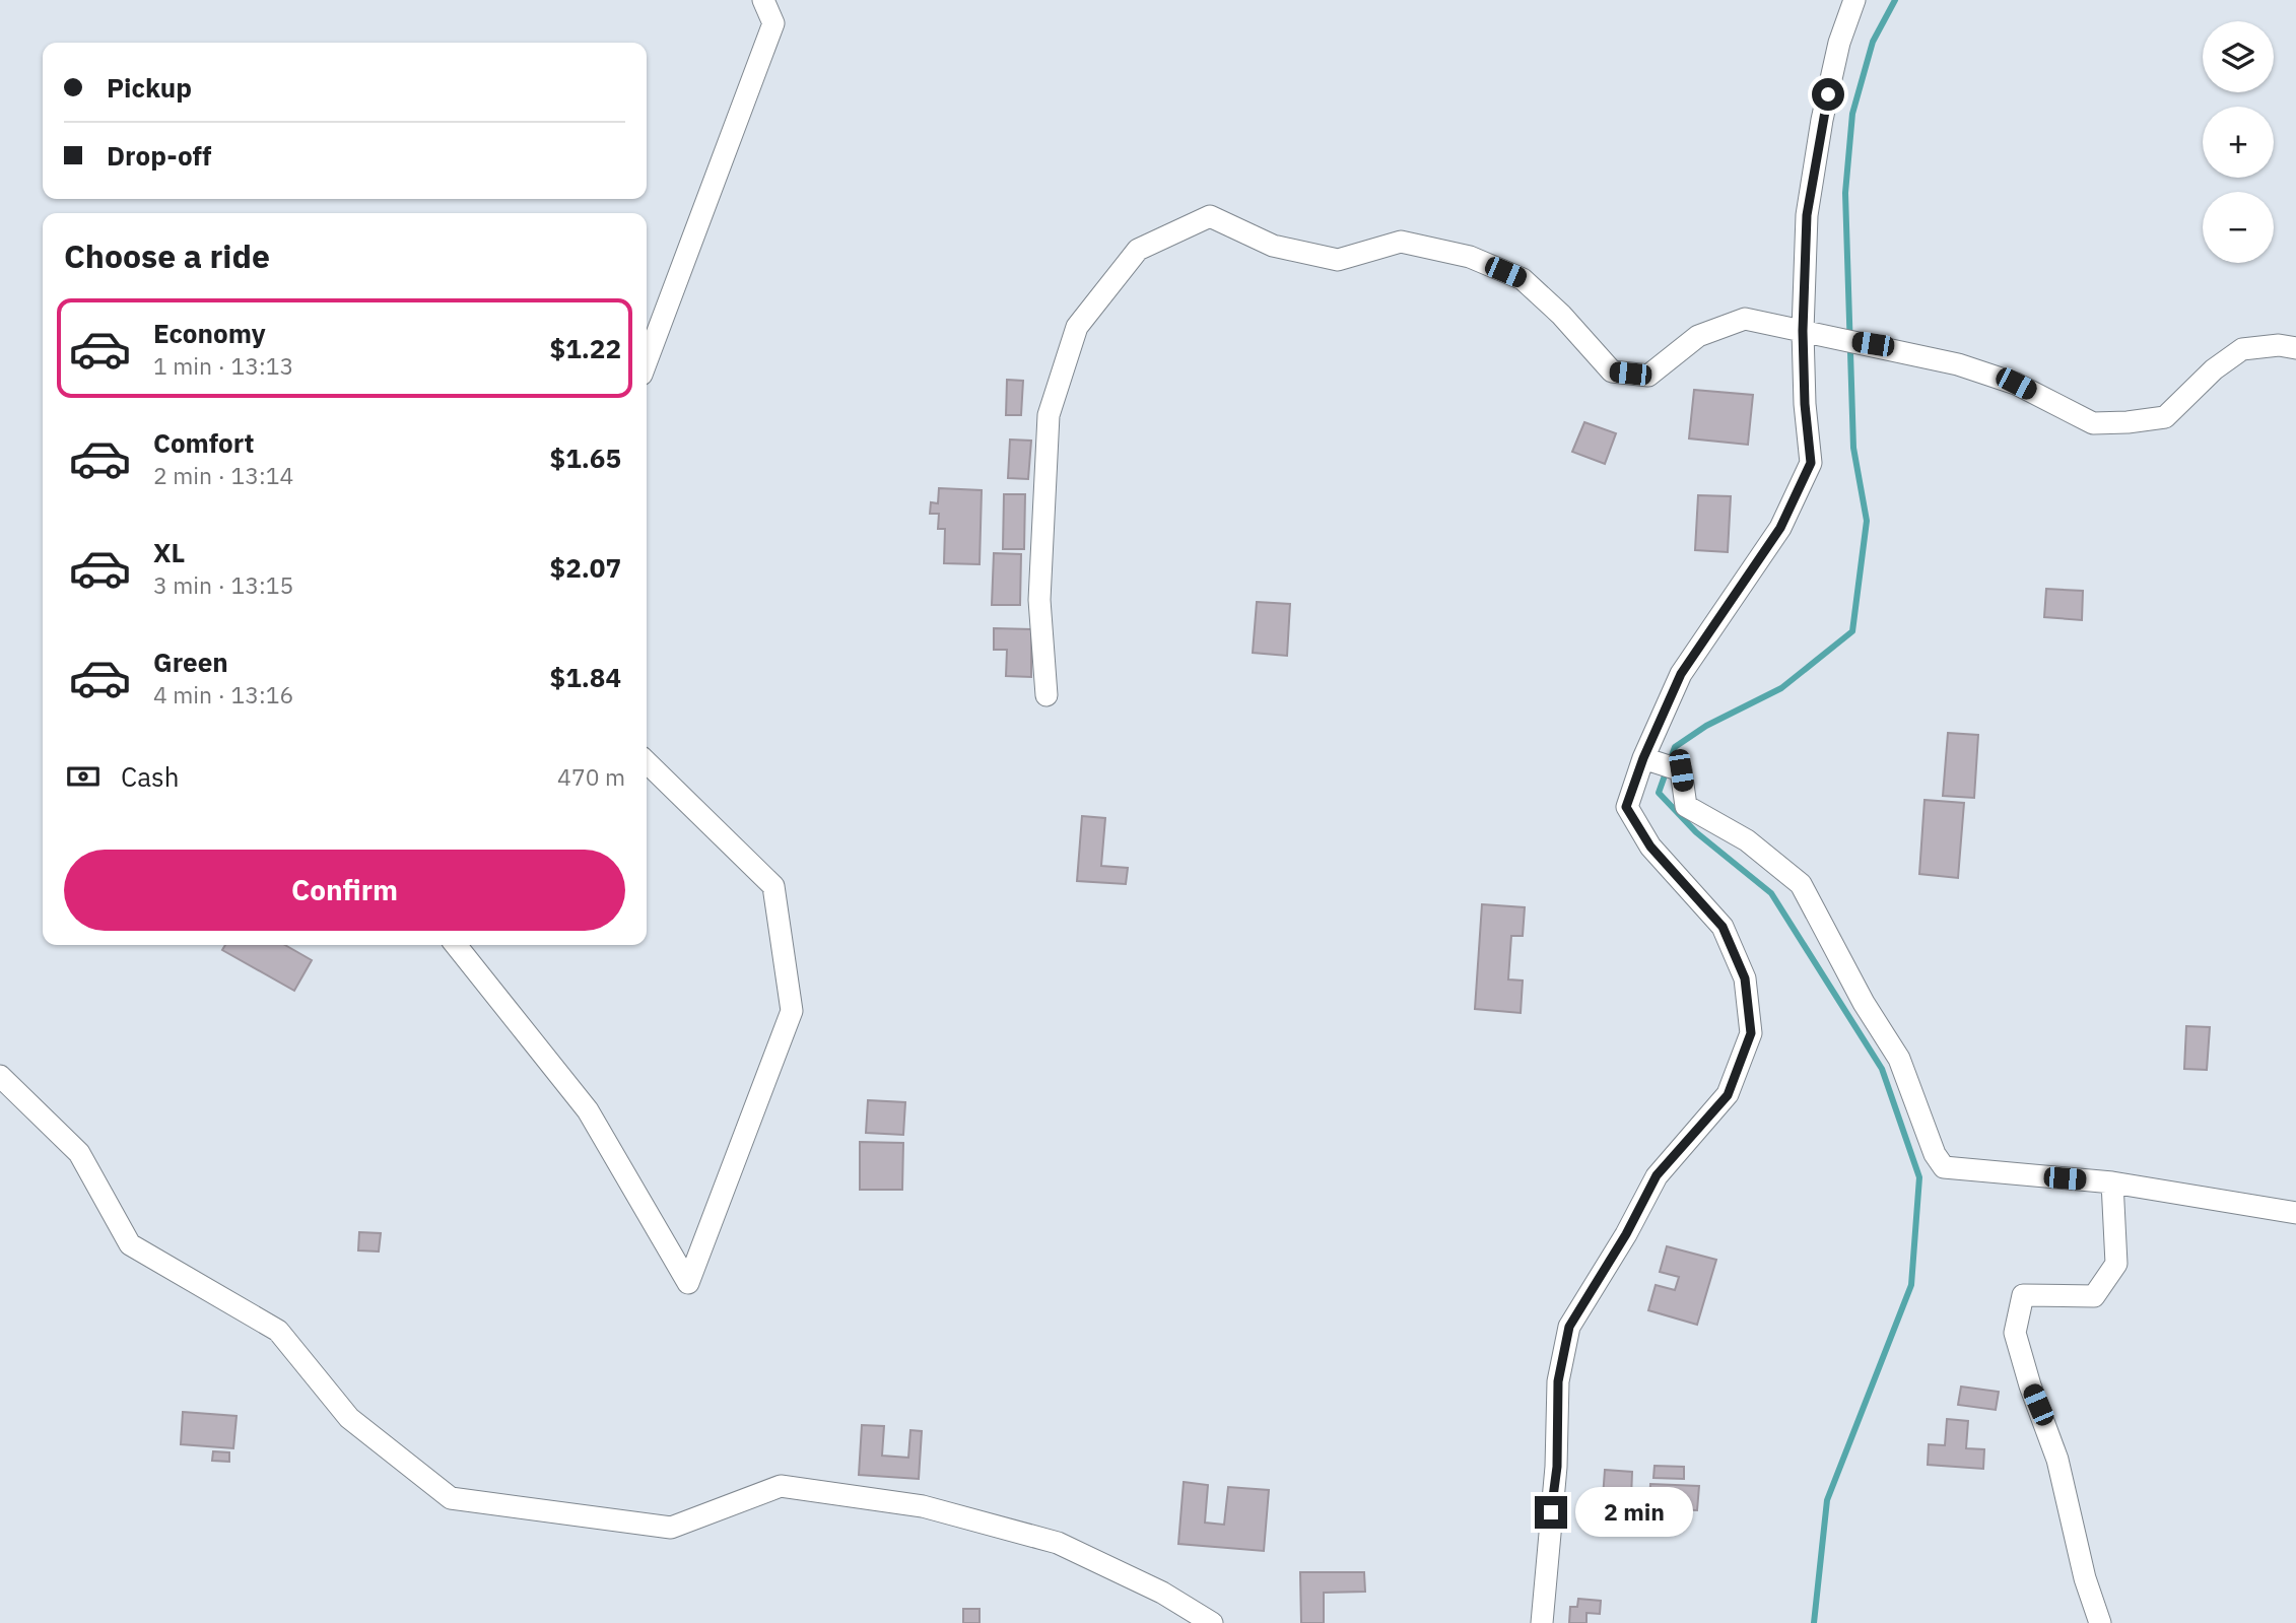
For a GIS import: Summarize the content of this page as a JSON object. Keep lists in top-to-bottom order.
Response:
{
  "page": {
    "map_buttons": ["+", "−"],
    "banner": ["Pickup", "Drop-off"],
    "heading": "Choose a ride",
    "list": [
      {
        "name": "Economy",
        "note": "1 min · 13:13",
        "value": "$1.22"
      },
      {
        "name": "Comfort",
        "note": "2 min · 13:14",
        "value": "$1.65"
      },
      {
        "name": "XL",
        "note": "3 min · 13:15",
        "value": "$2.07"
      },
      {
        "name": "Green",
        "note": "4 min · 13:16",
        "value": "$1.84"
      }
    ],
    "pay": ["Cash", "470 m"],
    "buttons": "Confirm",
    "bubble": "2 min"
  }
}
